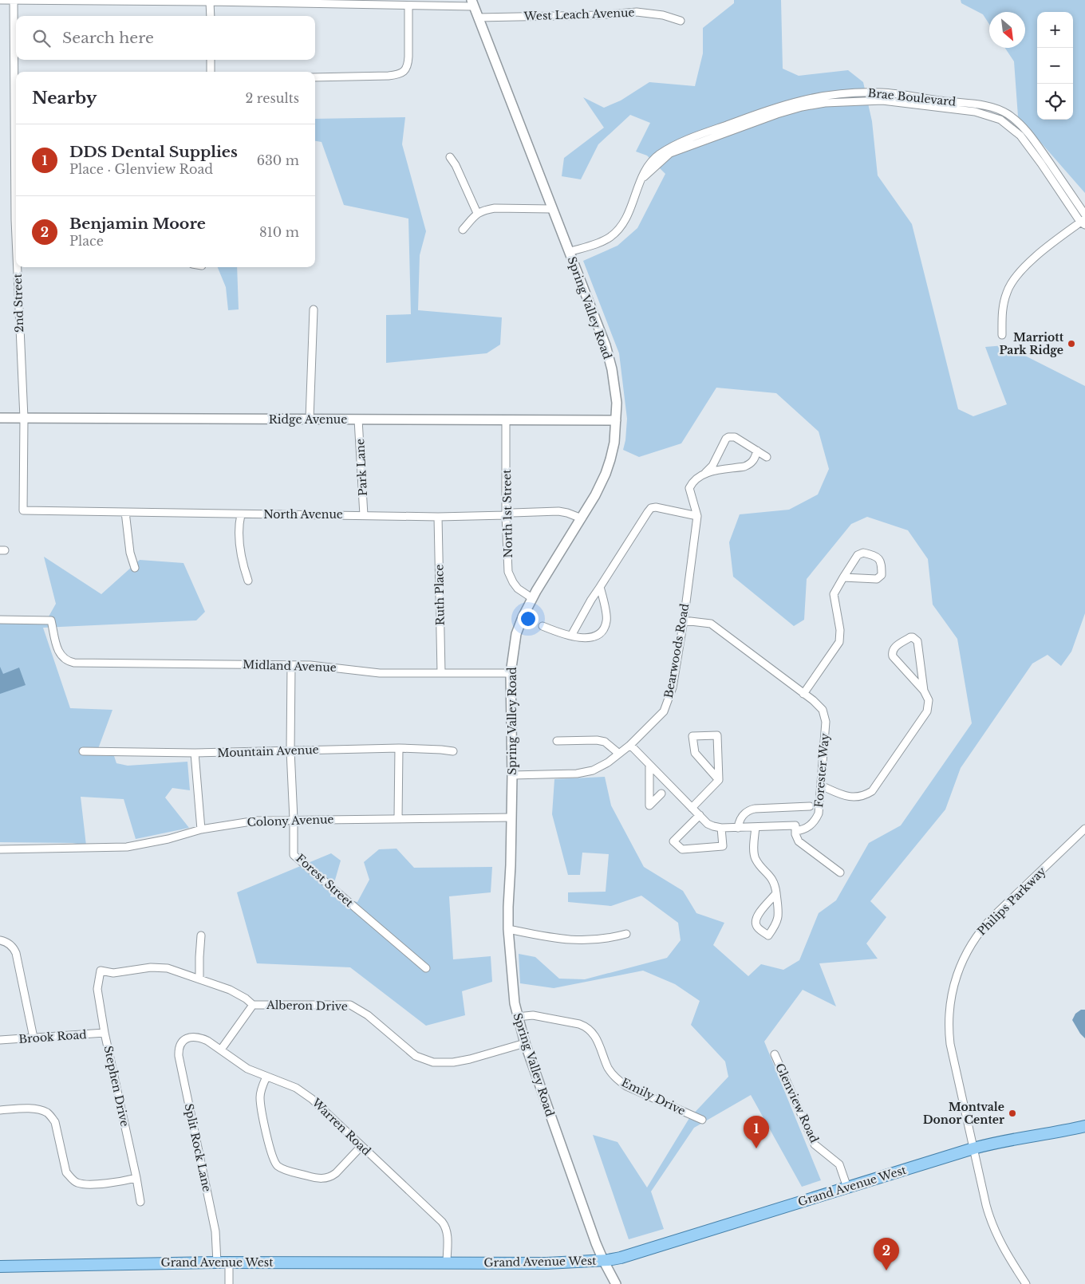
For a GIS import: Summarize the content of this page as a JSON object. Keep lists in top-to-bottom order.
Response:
{
  "streets": {
    "main road": ["Grand Avenue West"],
    "street": [
      "West Leach Avenue",
      "Brae Boulevard",
      "2nd Street",
      "Spring Valley Road",
      "Ridge Avenue",
      "Park Lane",
      "North 1st Street",
      "North Avenue",
      "Ruth Place",
      "Bearwoods Road",
      "Midland Avenue",
      "Mountain Avenue",
      "Forester Way",
      "Colony Avenue",
      "Forest Street",
      "Philips Parkway",
      "Alberon Drive",
      "Brook Road",
      "Stephen Drive",
      "Emily Drive",
      "Glenview Road",
      "Warren Road",
      "Split Rock Lane"
    ]
  },
  "crossings": [
    ["West Leach Avenue", "Spring Valley Road"],
    ["Brae Boulevard", "Spring Valley Road"],
    ["2nd Street", "Ridge Avenue"],
    ["2nd Street", "North Avenue"],
    ["Spring Valley Road", "Ridge Avenue"],
    ["Spring Valley Road", "North 1st Street"],
    ["Spring Valley Road", "North Avenue"],
    ["Spring Valley Road", "Bearwoods Road"],
    ["Spring Valley Road", "Midland Avenue"],
    ["Spring Valley Road", "Colony Avenue"],
    ["Spring Valley Road", "Alberon Drive"],
    ["Spring Valley Road", "Emily Drive"],
    ["Spring Valley Road", "Grand Avenue West"],
    ["Ridge Avenue", "Park Lane"],
    ["Ridge Avenue", "North 1st Street"],
    ["Park Lane", "North Avenue"],
    ["North 1st Street", "North Avenue"],
    ["North Avenue", "Ruth Place"],
    ["Ruth Place", "Midland Avenue"],
    ["Bearwoods Road", "Forester Way"],
    ["Midland Avenue", "Forest Street"],
    ["Mountain Avenue", "Forest Street"],
    ["Colony Avenue", "Forest Street"],
    ["Philips Parkway", "Grand Avenue West"],
    ["Alberon Drive", "Stephen Drive"],
    ["Brook Road", "Stephen Drive"],
    ["Glenview Road", "Grand Avenue West"],
    ["Warren Road", "Split Rock Lane"],
    ["Warren Road", "Grand Avenue West"],
    ["Split Rock Lane", "Grand Avenue West"]
  ],
  "places": ["Marriott Park Ridge", "Montvale Donor Center"],
  "north": "bottom right",
  "page": {
    "map_buttons": ["+", "−"],
    "search": "Search here",
    "heading": ["Nearby", "2 results"],
    "list": [
      {
        "mark": "1",
        "name": "DDS Dental Supplies",
        "note": "Place · Glenview Road",
        "value": "630 m"
      },
      {
        "mark": "2",
        "name": "Benjamin Moore",
        "note": "Place",
        "value": "810 m"
      }
    ],
    "pins": ["1", "2"]
  }
}
